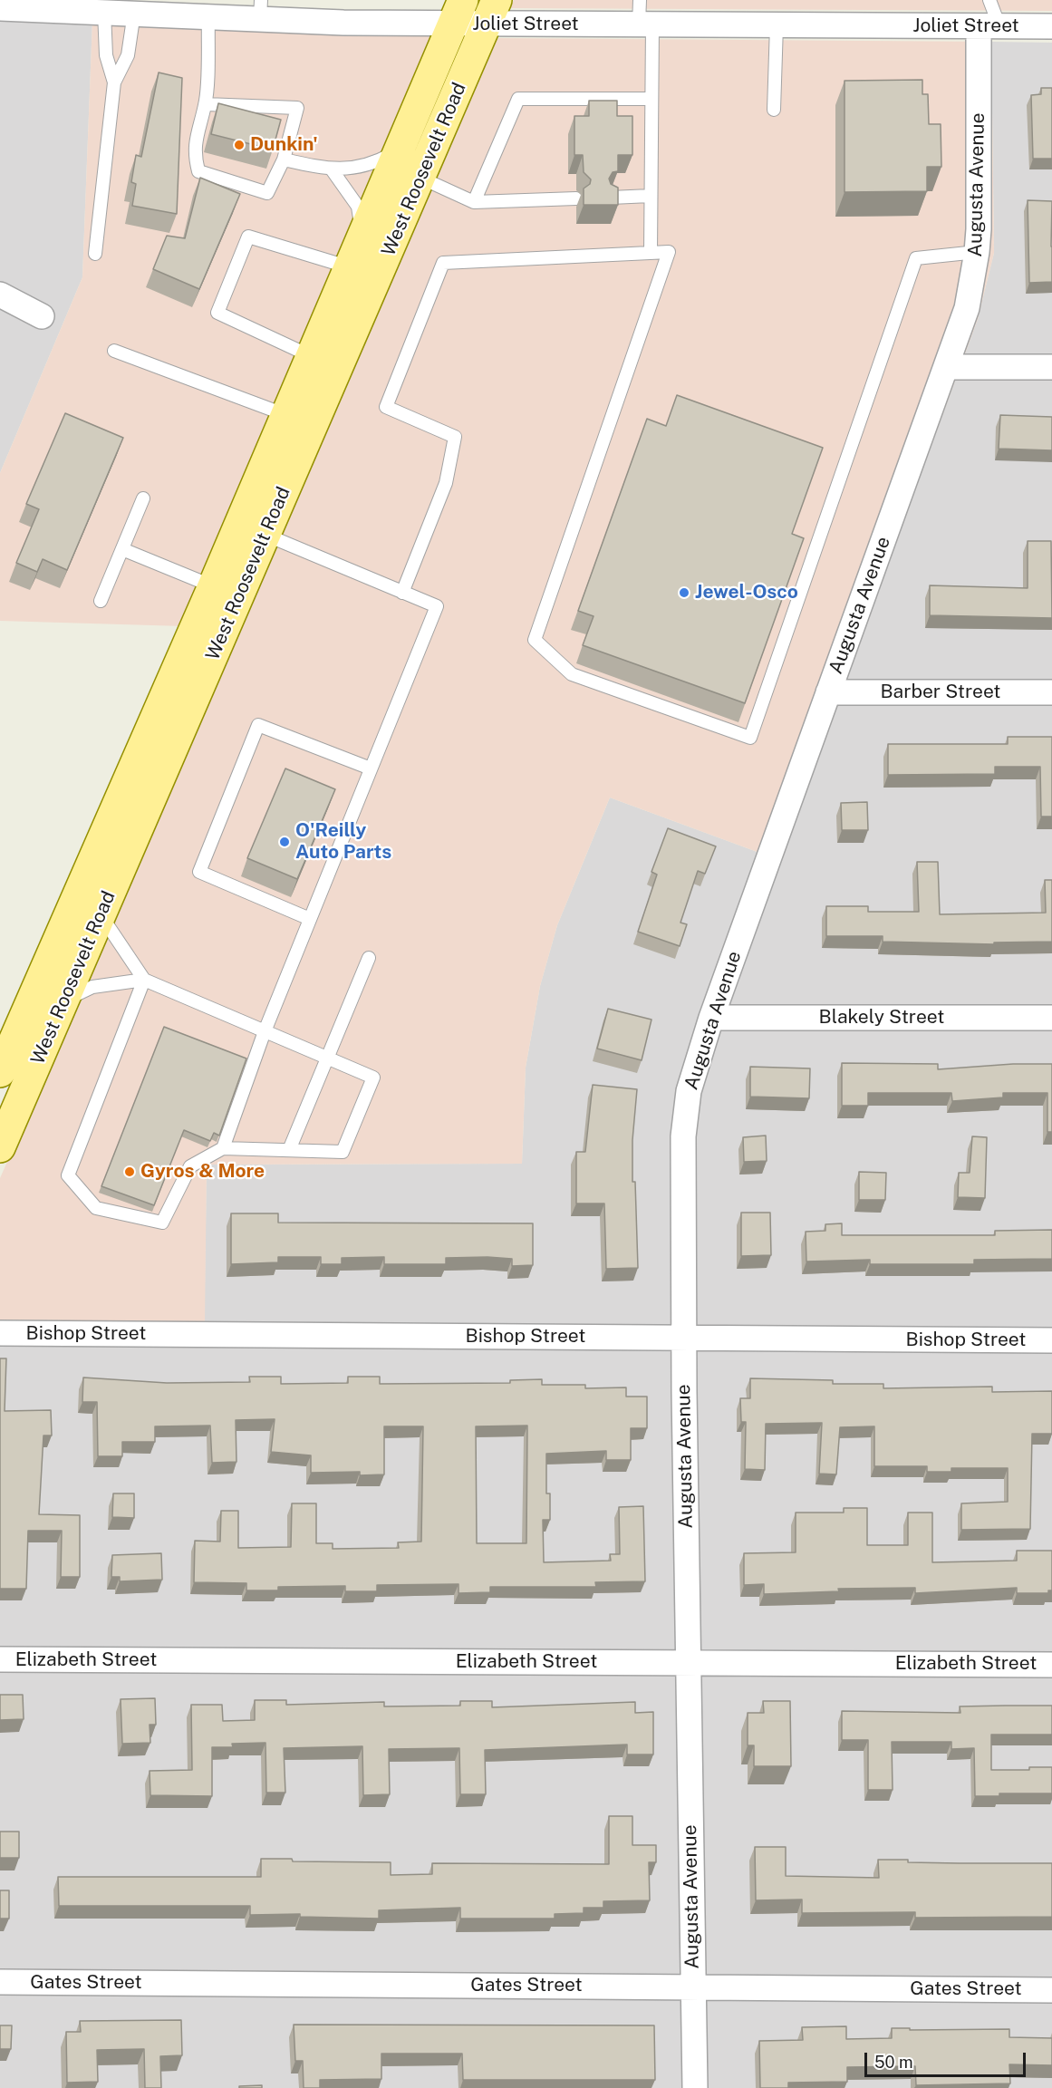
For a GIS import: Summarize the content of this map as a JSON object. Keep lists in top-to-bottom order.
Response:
{
  "streets": {
    "main road": ["West Roosevelt Road"],
    "street": [
      "Joliet Street",
      "Augusta Avenue",
      "Barber Street",
      "Blakely Street",
      "Bishop Street",
      "Elizabeth Street",
      "Gates Street"
    ]
  },
  "crossings": [
    ["Joliet Street", "West Roosevelt Road"],
    ["Joliet Street", "Augusta Avenue"],
    ["Augusta Avenue", "Barber Street"],
    ["Augusta Avenue", "Blakely Street"],
    ["Augusta Avenue", "Bishop Street"],
    ["Augusta Avenue", "Elizabeth Street"],
    ["Augusta Avenue", "Gates Street"]
  ],
  "places": [
    "Dunkin'",
    "Jewel-Osco",
    "O'Reilly Auto Parts",
    "Gyros & More"
  ],
  "scale_bar": "50 m"
}
